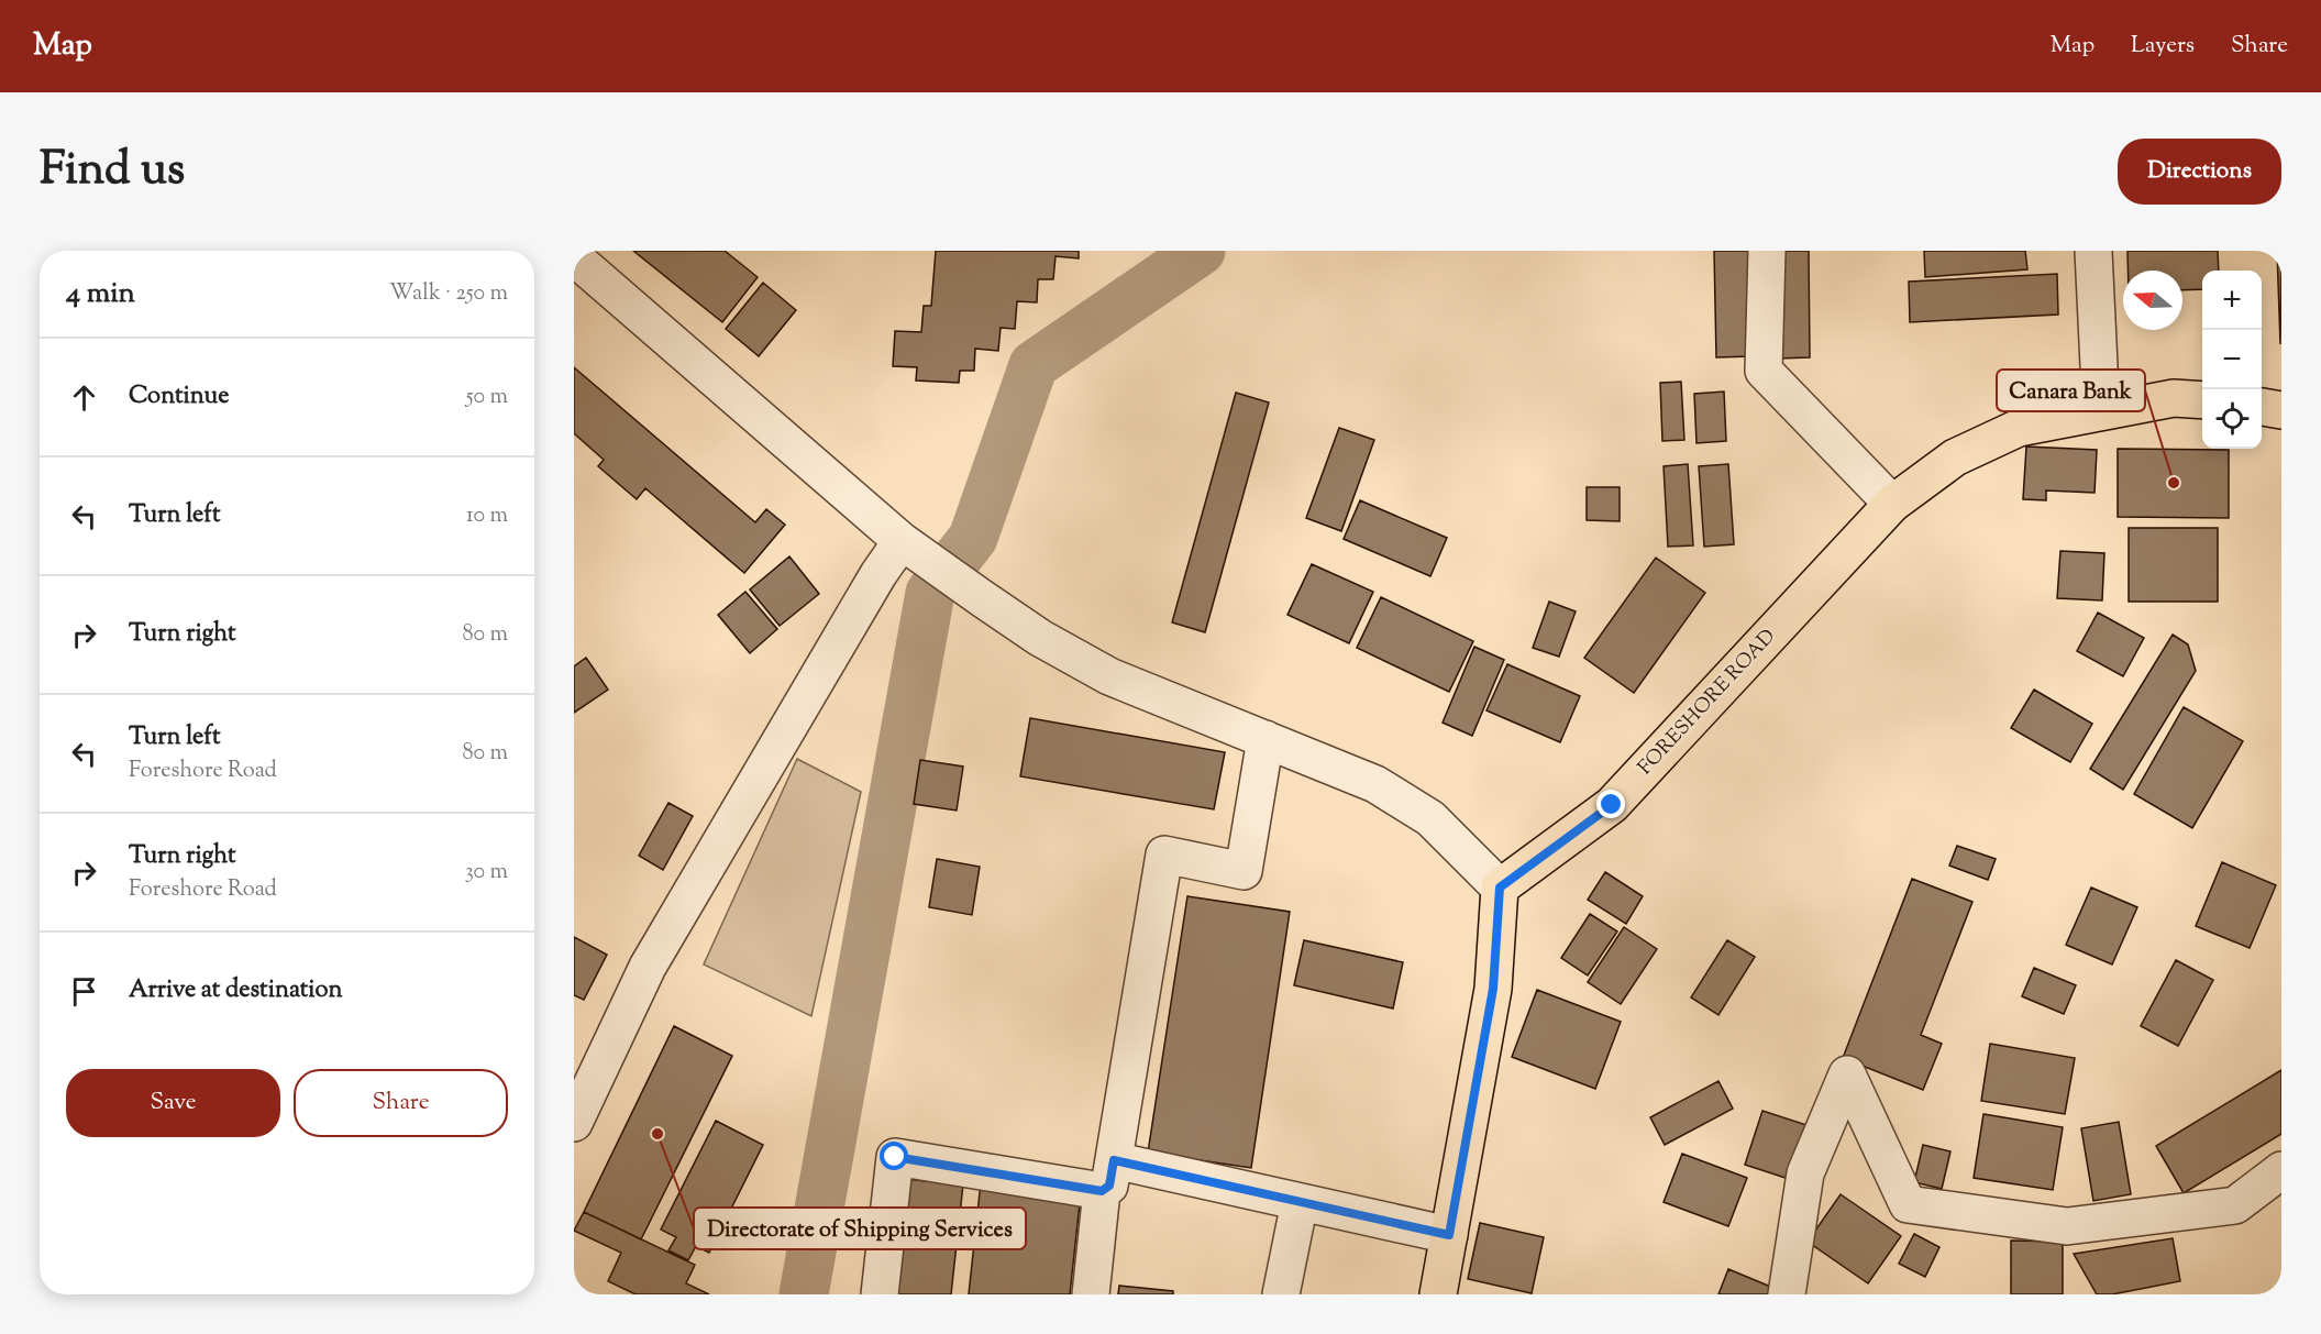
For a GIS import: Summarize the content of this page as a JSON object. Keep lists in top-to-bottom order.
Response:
{
  "streets": {
    "main road": ["FORESHORE ROAD"]
  },
  "places": ["Canara Bank", "Directorate of Shipping Services"],
  "north": "left",
  "page": {
    "header": "Map",
    "nav": ["Map", "Layers", "Share"],
    "title": "Find us",
    "buttons": [
      "Directions",
      ["Save", "Share"]
    ],
    "heading": ["4 min", "Walk · 250 m"],
    "map_buttons": ["+", "−"],
    "list": [
      ["Continue", "50 m"],
      ["Turn left", "10 m"],
      ["Turn right", "80 m"],
      ["Turn left", "Foreshore Road", "80 m"],
      ["Turn right", "Foreshore Road", "30 m"],
      "Arrive at destination"
    ]
  }
}
